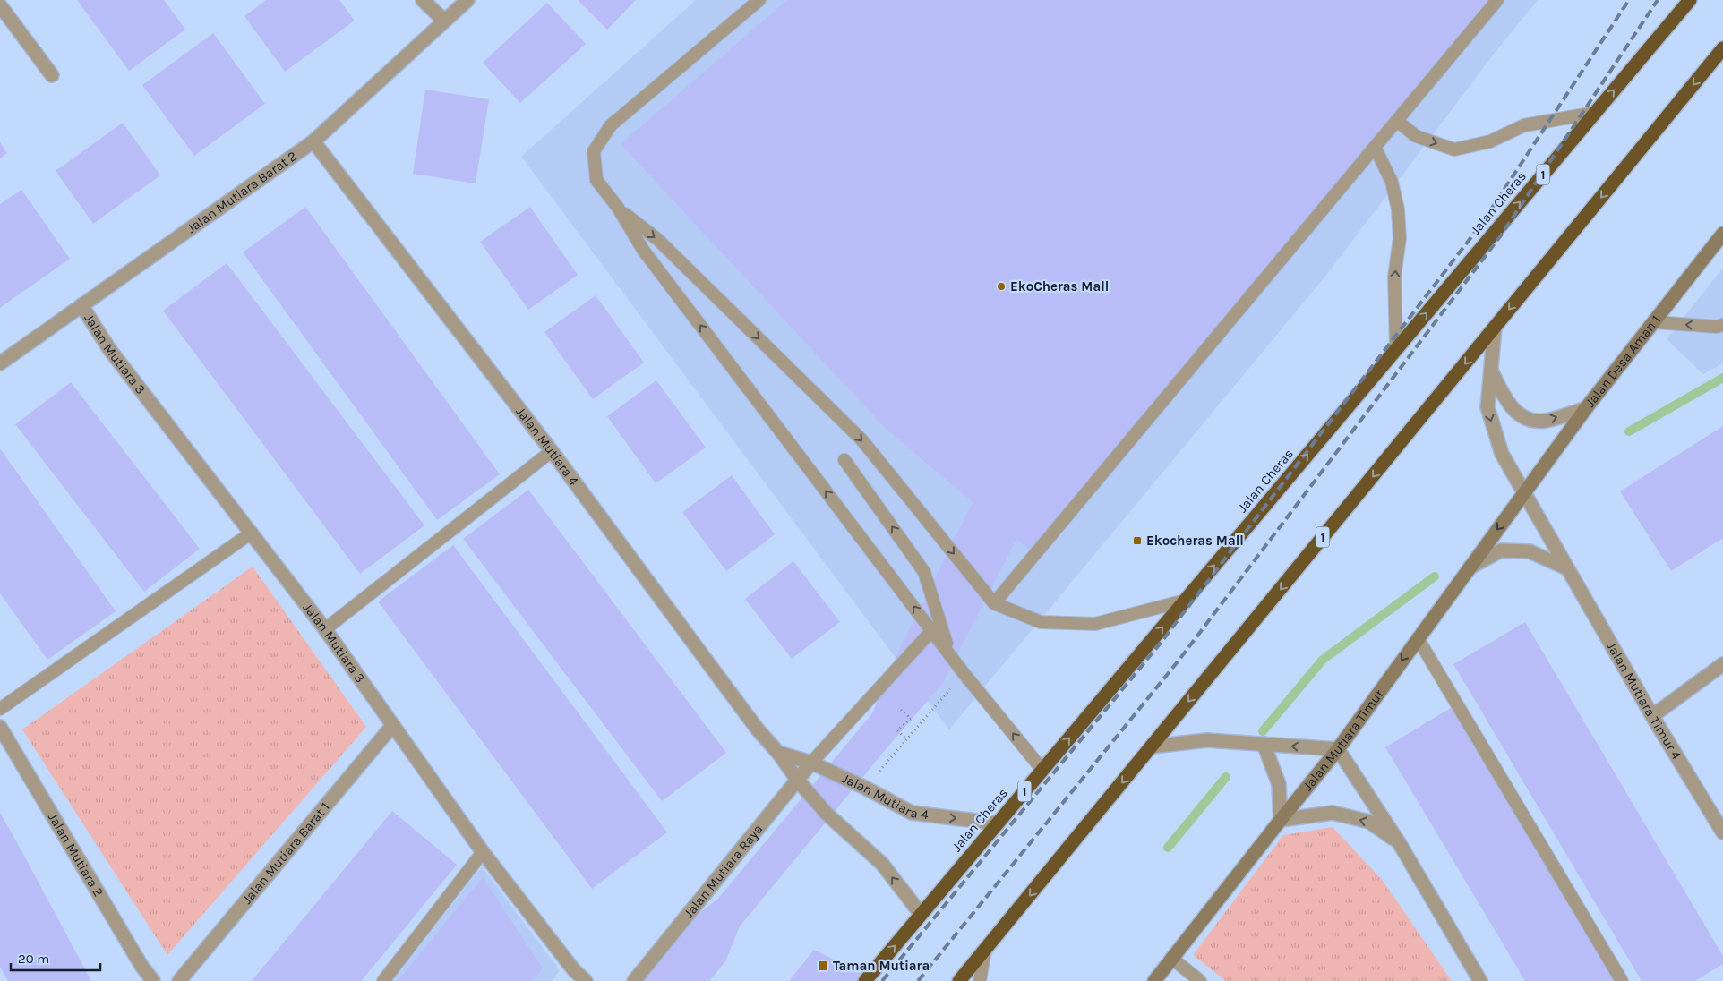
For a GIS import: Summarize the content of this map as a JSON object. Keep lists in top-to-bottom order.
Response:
{
  "streets": {
    "highway": ["1", "Jalan Cheras"],
    "street": [
      "Jalan Mutiara Barat 2",
      "Jalan Mutiara 3",
      "Jalan Desa Aman 1",
      "Jalan Mutiara 4",
      "Jalan Mutiara Timur 4",
      "Jalan Mutiara Timur",
      "Jalan Mutiara Barat 1",
      "Jalan Mutiara 2",
      "Jalan Mutiara Raya"
    ]
  },
  "crossings": [
    ["Jalan Mutiara Barat 2", "Jalan Mutiara 3"],
    ["Jalan Mutiara Barat 2", "Jalan Mutiara 4"],
    ["Jalan Cheras", "Jalan Mutiara 4"],
    ["Jalan Mutiara 3", "Jalan Mutiara Barat 1"],
    ["Jalan Desa Aman 1", "Jalan Mutiara Timur 4"],
    ["Jalan Desa Aman 1", "Jalan Mutiara Timur"],
    ["Jalan Mutiara 4", "Jalan Mutiara Raya"],
    ["Jalan Mutiara Timur 4", "Jalan Mutiara Timur"]
  ],
  "one_way": ["Jalan Mutiara Timur"],
  "places": {
    "other": ["EkoCheras Mall"],
    "transit": ["Ekocheras Mall", "Taman Mutiara"]
  },
  "scale_bar": "20 m"
}
